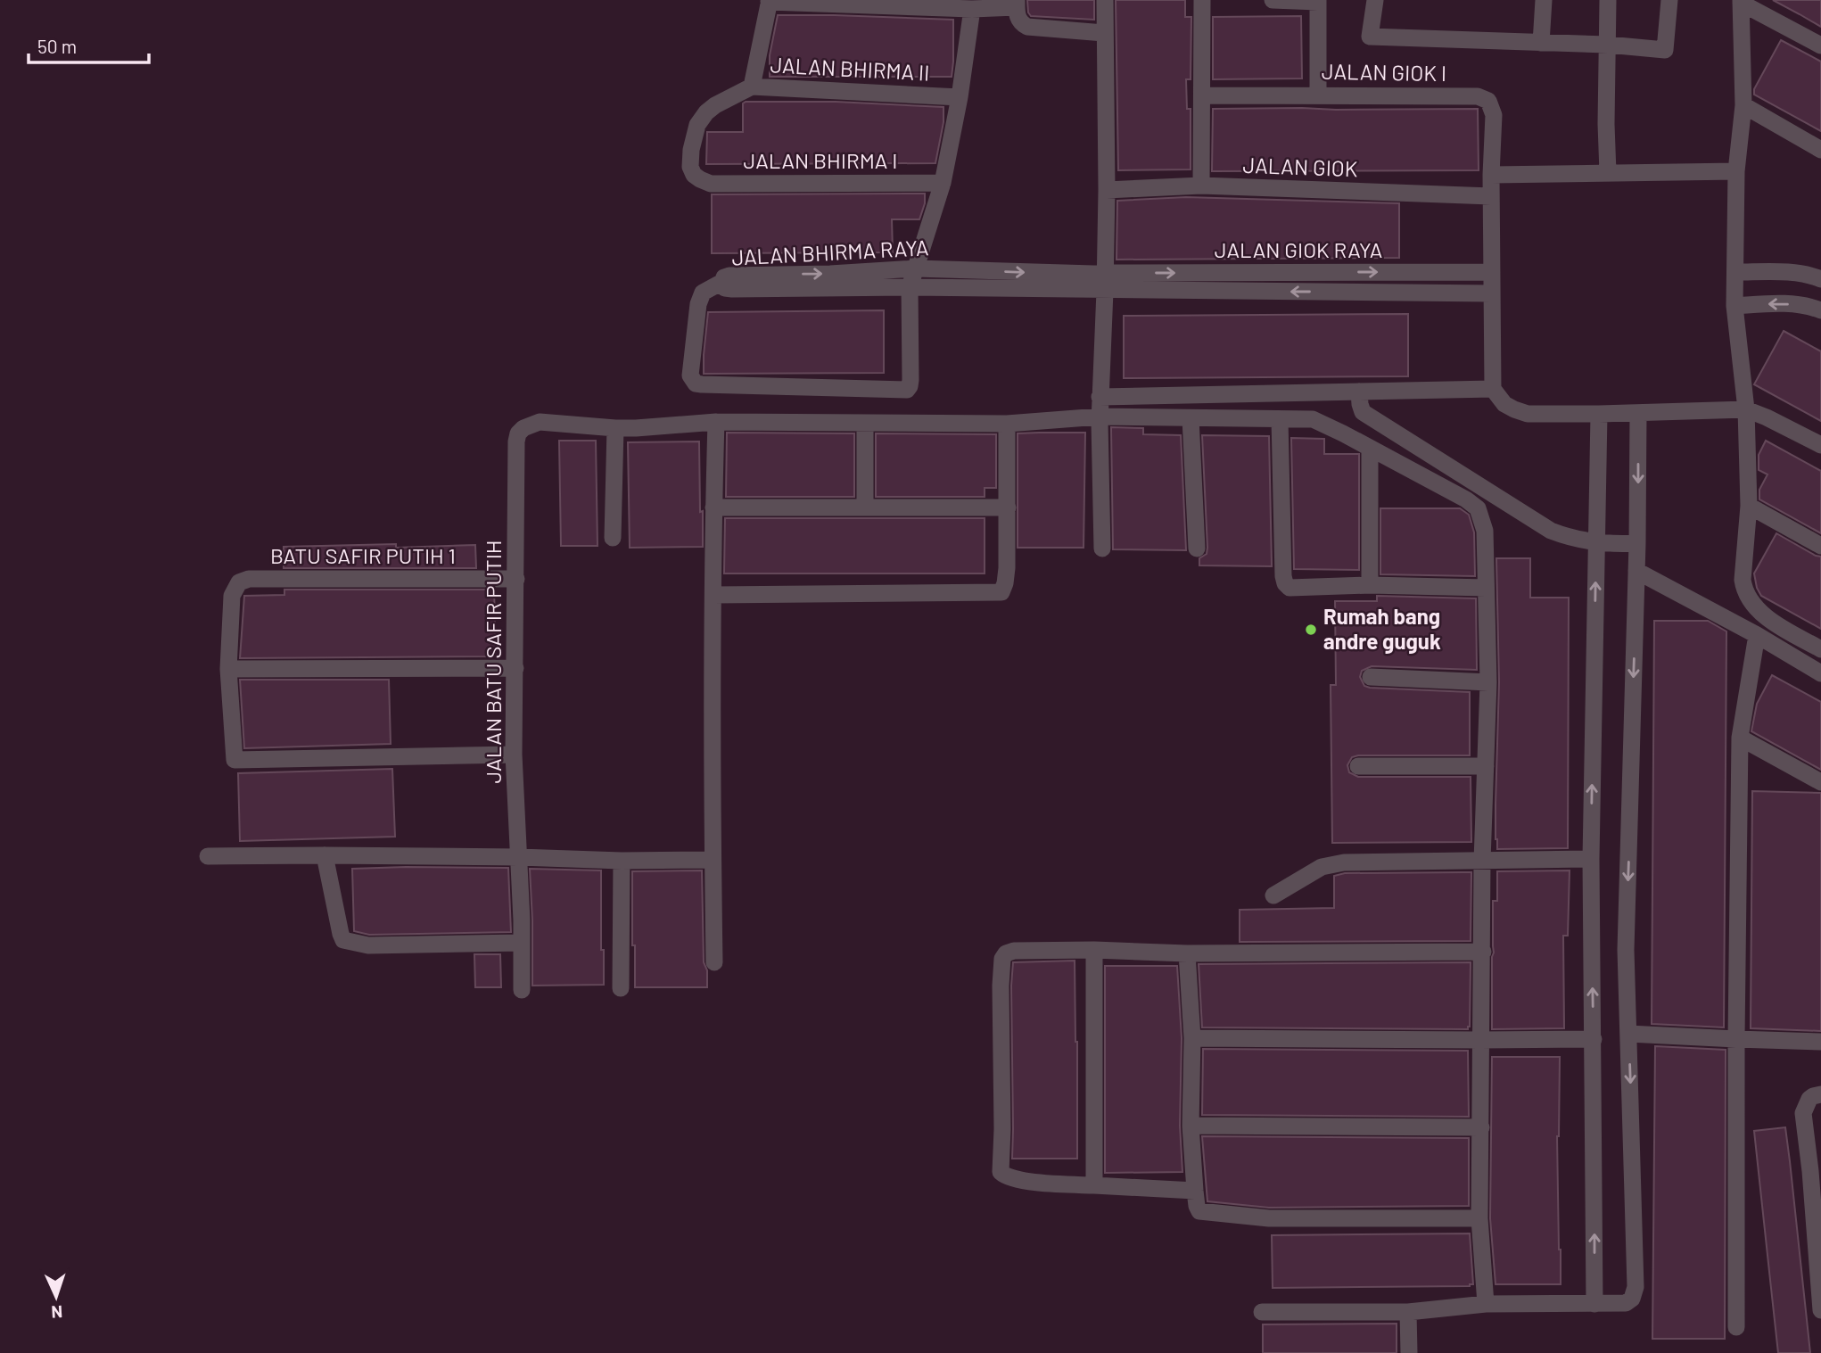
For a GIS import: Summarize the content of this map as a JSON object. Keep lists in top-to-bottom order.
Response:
{
  "streets": {
    "street": [
      "JALAN BHIRMA II",
      "JALAN GIOK I",
      "JALAN BHIRMA I",
      "JALAN GIOK",
      "JALAN GIOK RAYA",
      "JALAN BHIRMA RAYA",
      "BATU SAFIR PUTIH 1",
      "JALAN BATU SAFIR PUTIH"
    ]
  },
  "crossings": [
    ["JALAN BHIRMA II", "JALAN BHIRMA I"],
    ["JALAN GIOK RAYA", "JALAN BHIRMA RAYA"],
    ["BATU SAFIR PUTIH 1", "JALAN BATU SAFIR PUTIH"]
  ],
  "places": ["Rumah bang andre guguk"],
  "scale_bar": "50 m",
  "north": "bottom"
}
